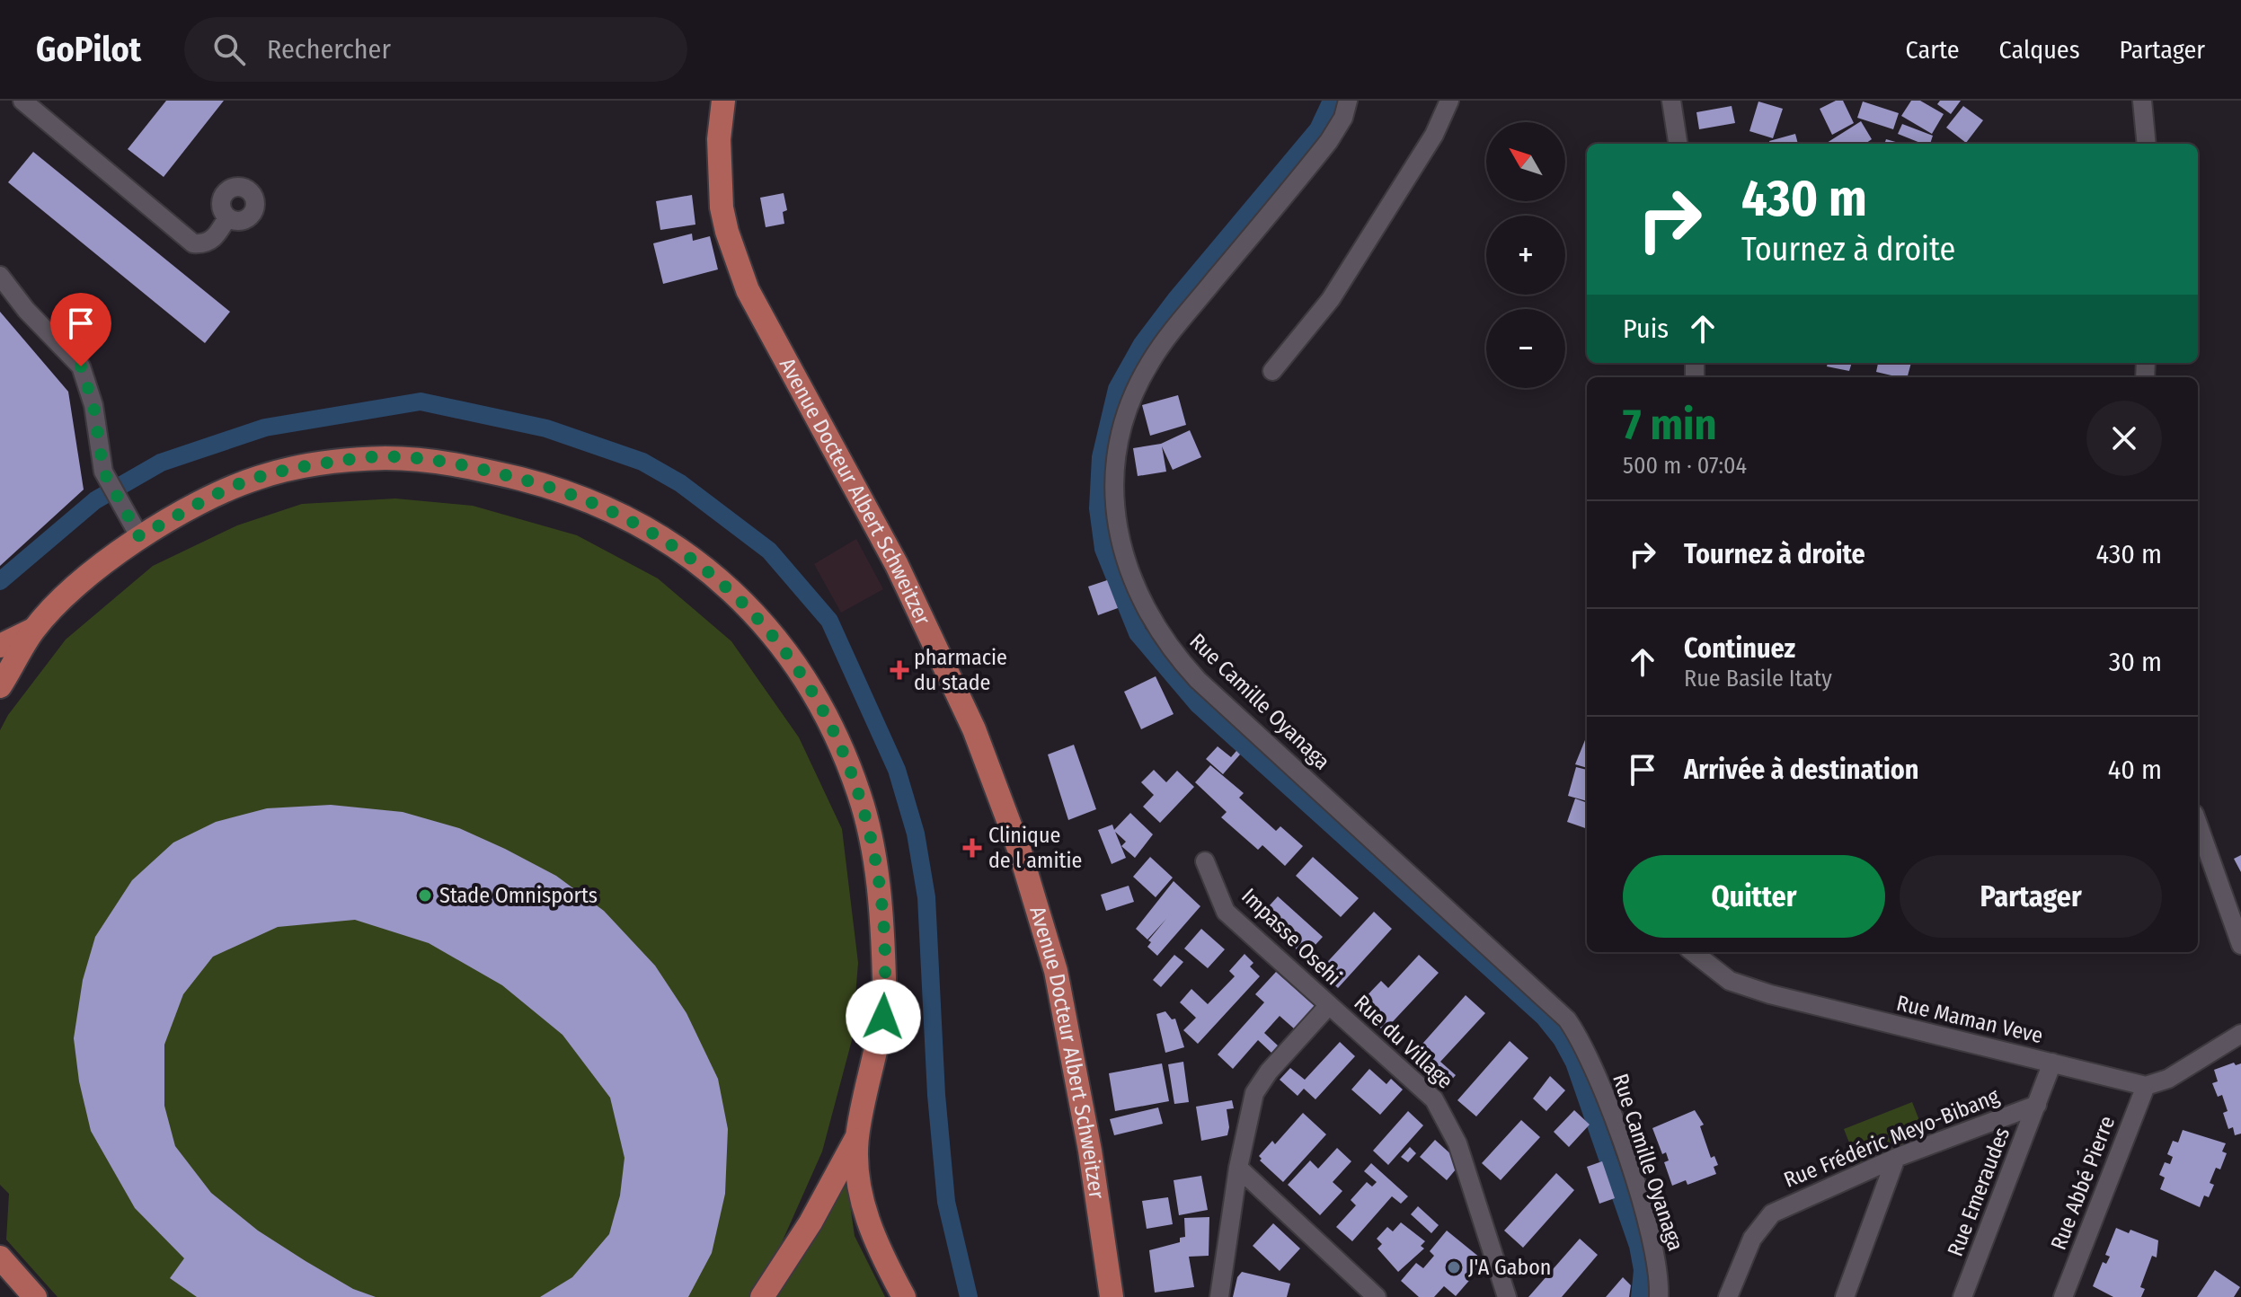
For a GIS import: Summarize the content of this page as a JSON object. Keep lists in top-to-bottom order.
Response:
{
  "streets": {
    "main road": ["Avenue Docteur Albert Schweitzer"],
    "street": [
      "Rue Camille Oyanaga",
      "Impasse Osehi",
      "Rue Maman Veve",
      "Rue du Village",
      "Rue Frédéric Meyo-Bibang",
      "Rue Abbé Pierre",
      "Rue Emeraudes"
    ]
  },
  "crossings": [
    ["Impasse Osehi", "Rue du Village"],
    ["Rue Maman Veve", "Rue Abbé Pierre"],
    ["Rue Maman Veve", "Rue Emeraudes"],
    ["Rue Frédéric Meyo-Bibang", "Rue Emeraudes"]
  ],
  "places": {
    "health": ["pharmacie du stade", "Clinique de l amitie"],
    "other": ["Stade Omnisports", "J'A Gabon"]
  },
  "north": "top left",
  "page": {
    "header": "GoPilot",
    "search": "Rechercher",
    "nav": ["Carte", "Calques", "Partager"],
    "map_buttons": ["+", "−"],
    "turn": ["430 m", "Tournez à droite"],
    "then": "Puis",
    "heading": ["7 min", "500 m · 07:04"],
    "list": [
      {
        "name": "Tournez à droite",
        "value": "430 m"
      },
      {
        "name": "Continuez",
        "note": "Rue Basile Itaty",
        "value": "30 m"
      },
      {
        "name": "Arrivée à destination",
        "value": "40 m"
      }
    ],
    "buttons": ["Quitter", "Partager"]
  }
}
